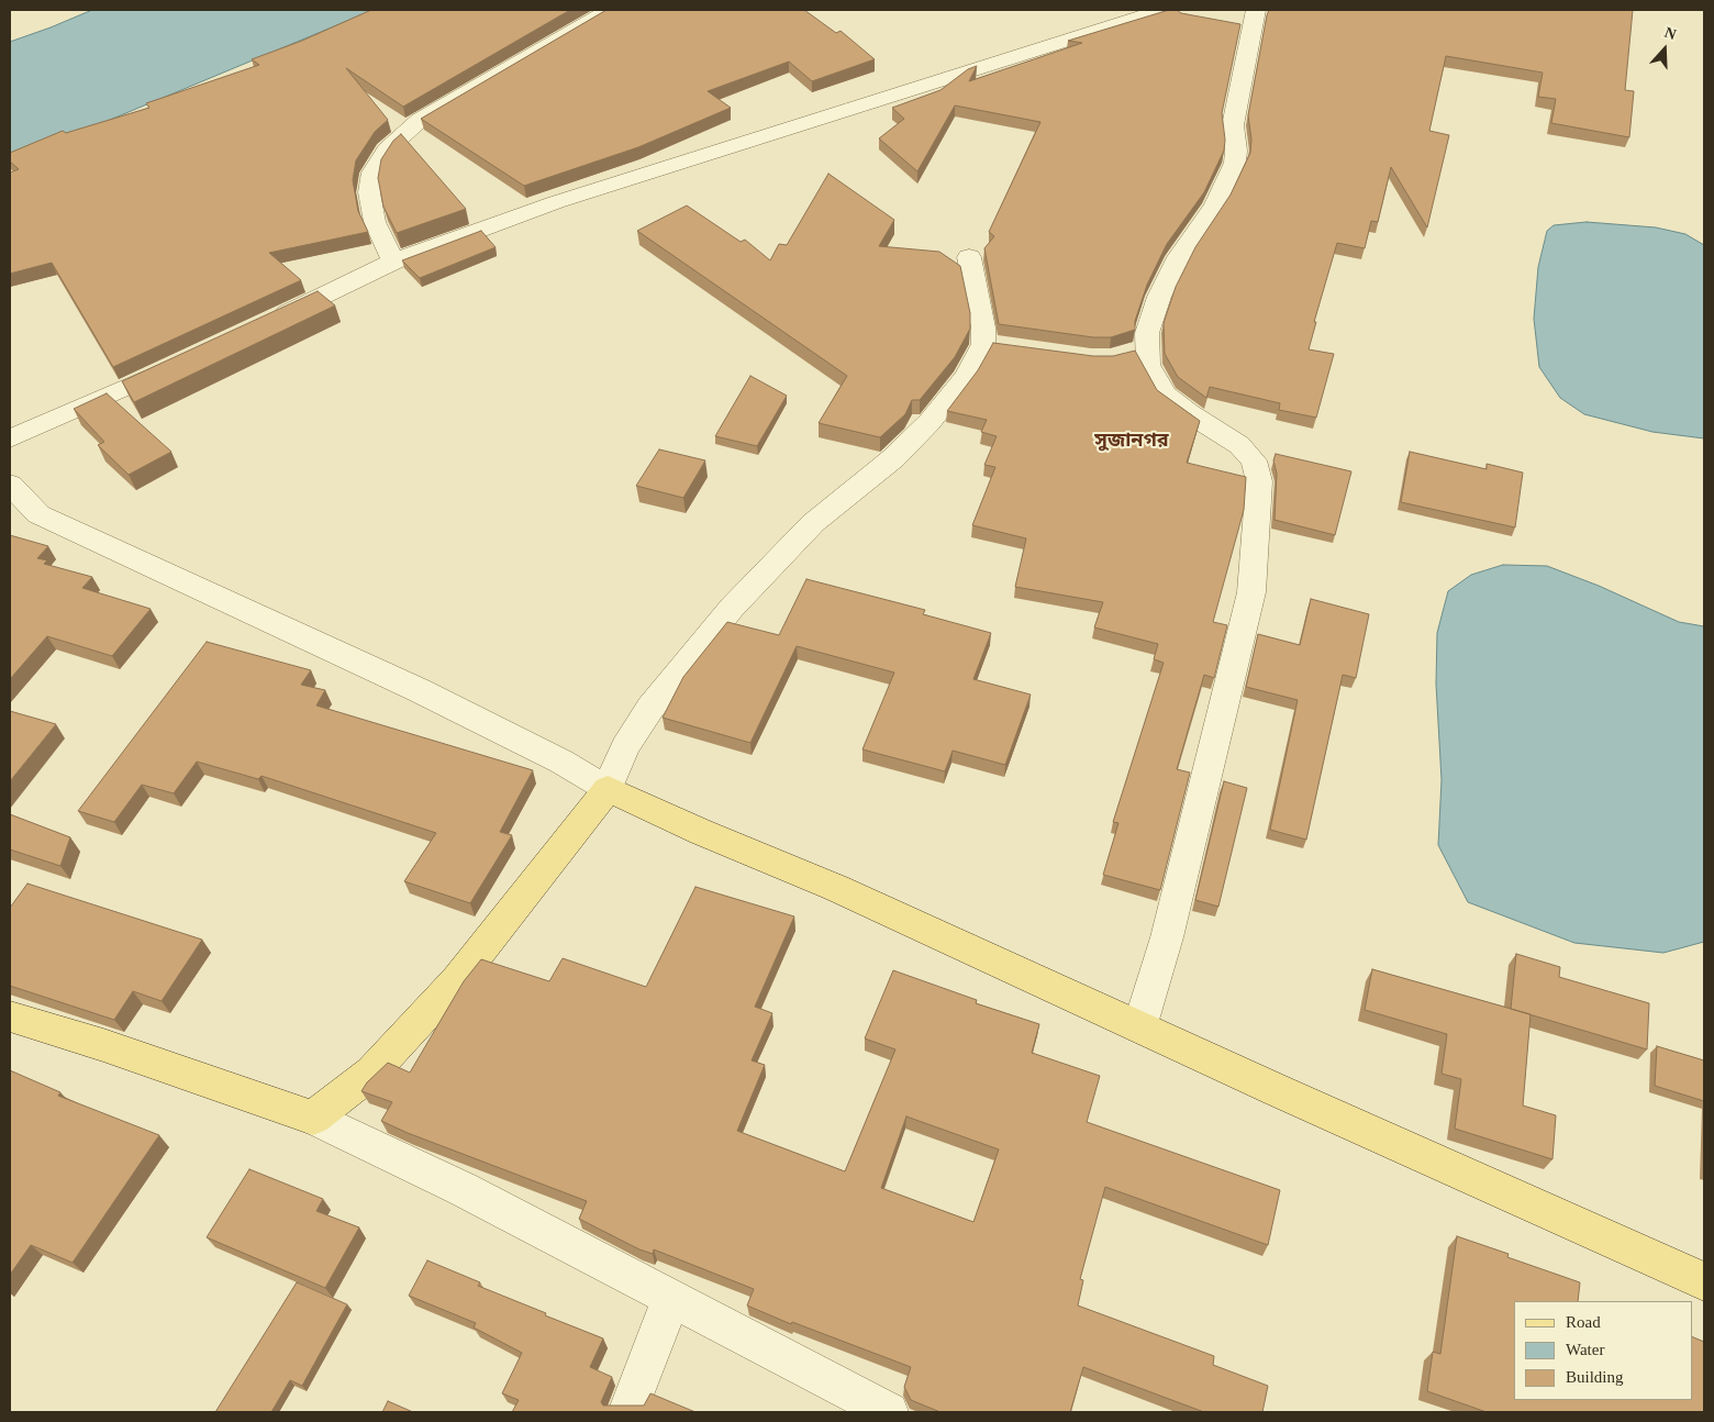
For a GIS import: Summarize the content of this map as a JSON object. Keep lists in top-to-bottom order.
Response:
{
  "districts": ["সুজানগর"],
  "legend": ["Road", "Water", "Building"],
  "north": "top"
}
